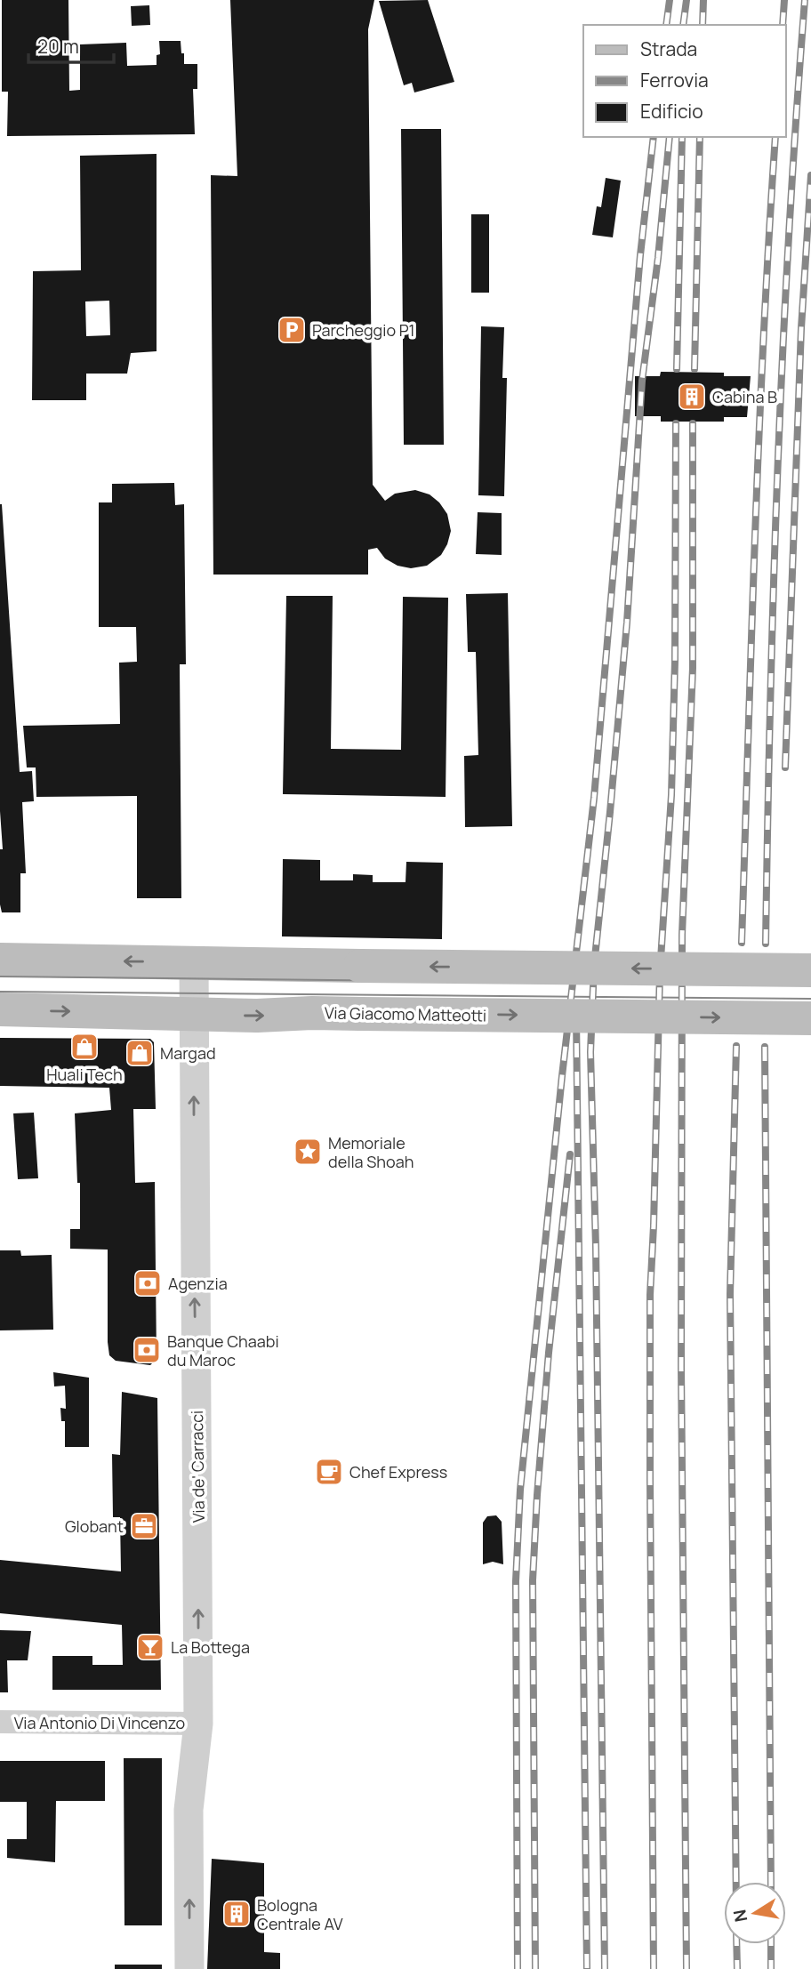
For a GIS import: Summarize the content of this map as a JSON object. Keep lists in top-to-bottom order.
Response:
{
  "streets": {
    "main road": ["Via Giacomo Matteotti"],
    "street": ["Via de' Carracci", "Via Antonio Di Vincenzo"]
  },
  "crossings": [
    ["Via Giacomo Matteotti", "Via de' Carracci"],
    ["Via de' Carracci", "Via Antonio Di Vincenzo"]
  ],
  "one_way": ["Via de' Carracci"],
  "places": {
    "parking": ["Parcheggio P1"],
    "building": ["Cabina B", "Bologna Centrale AV"],
    "shop": ["Huali Tech", "Margad"],
    "place": ["Memoriale della Shoah"],
    "bank": ["Agenzia", "Banque Chaabi du Maroc"],
    "cafe": ["Chef Express"],
    "office": ["Globant"],
    "bar": ["La Bottega"]
  },
  "legend": ["Strada", "Ferrovia", "Edificio"],
  "scale_bar": "20 m",
  "north": "left"
}
